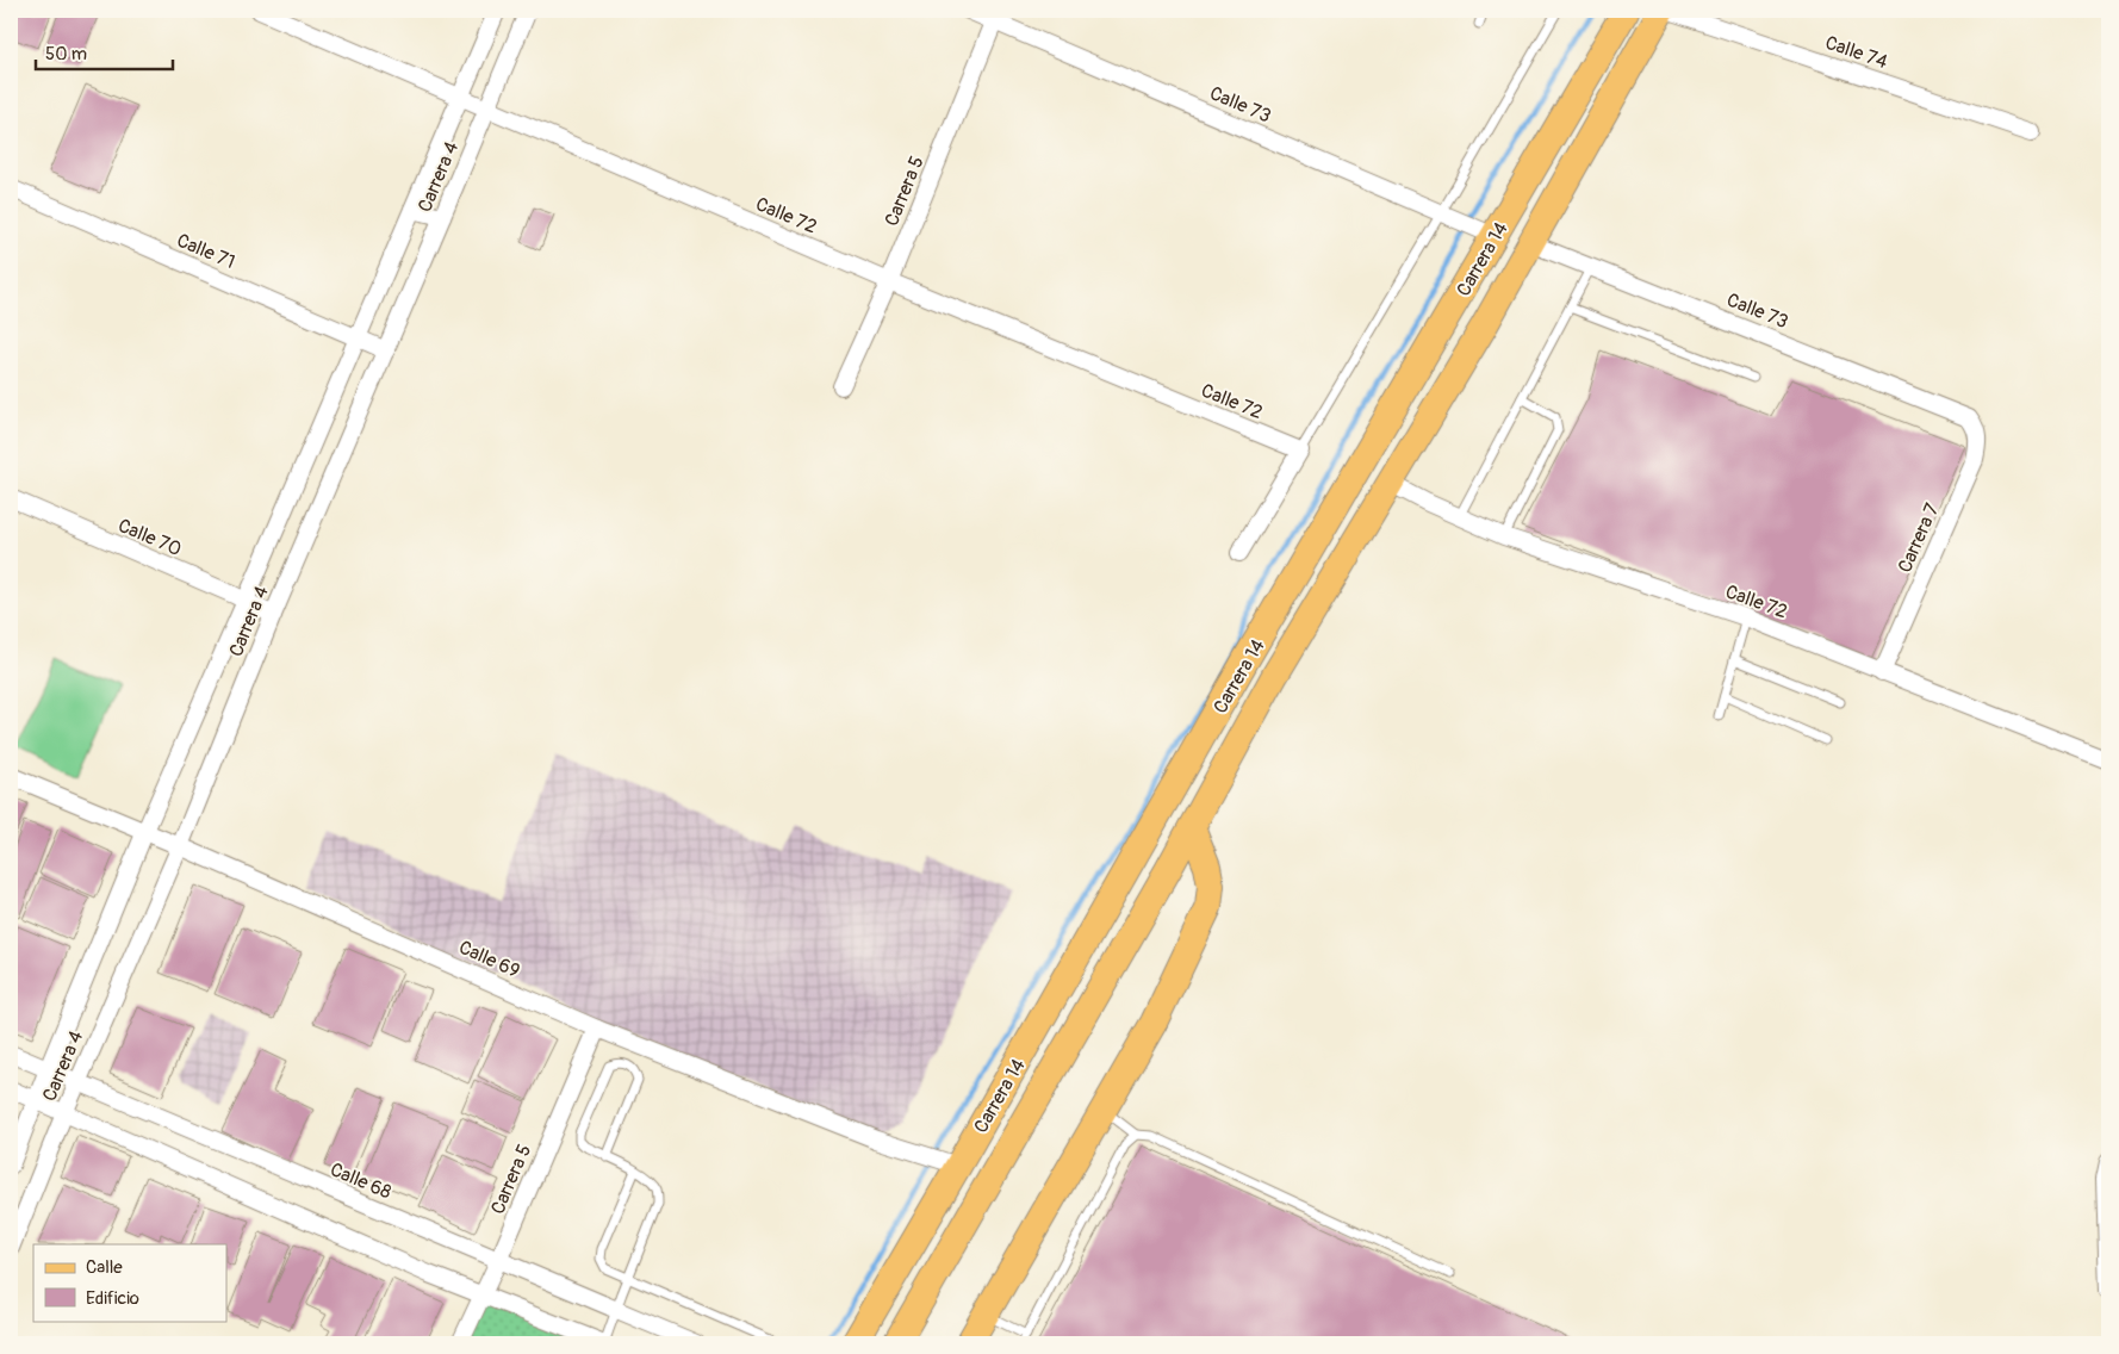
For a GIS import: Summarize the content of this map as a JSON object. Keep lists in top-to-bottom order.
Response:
{
  "streets": {
    "main road": ["Carrera 14"],
    "street": [
      "Calle 74",
      "Calle 73",
      "Carrera 4",
      "Carrera 5",
      "Calle 72",
      "Calle 71",
      "Calle 70",
      "Carrera 7",
      "Calle 69",
      "Calle 68"
    ]
  },
  "crossings": [
    ["Calle 73", "Carrera 5"],
    ["Calle 73", "Carrera 14"],
    ["Calle 73", "Carrera 7"],
    ["Carrera 4", "Calle 72"],
    ["Carrera 4", "Calle 71"],
    ["Carrera 4", "Calle 70"],
    ["Carrera 4", "Calle 69"],
    ["Carrera 4", "Calle 68"],
    ["Carrera 5", "Calle 72"],
    ["Carrera 5", "Calle 69"],
    ["Carrera 5", "Calle 68"],
    ["Calle 72", "Carrera 14"],
    ["Calle 72", "Carrera 7"],
    ["Carrera 14", "Calle 69"]
  ],
  "legend": ["Calle", "Edificio"],
  "scale_bar": "50 m"
}
